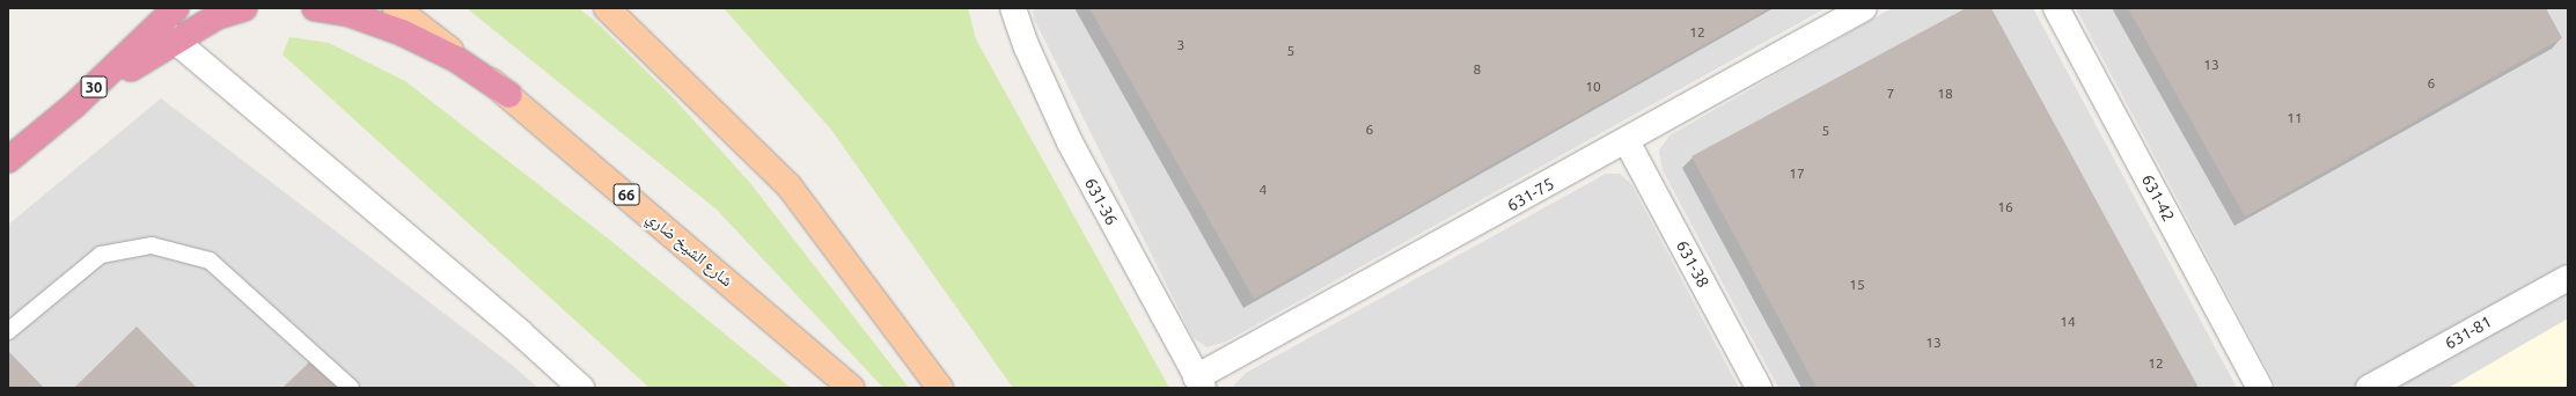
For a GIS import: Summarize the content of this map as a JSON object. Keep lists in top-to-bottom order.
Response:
{
  "streets": {
    "highway": ["30"],
    "main road": ["66", "شارع الشيخ ضاري"],
    "street": [
      "631-75",
      "631-42",
      "631-36",
      "631-38",
      "631-81"
    ]
  },
  "crossings": [
    ["631-75", "631-36"],
    ["631-75", "631-38"]
  ],
  "house_numbers": [
    "12",
    "3",
    "5",
    "13",
    "8",
    "6",
    "10",
    "7",
    "18",
    "11",
    "6",
    "5",
    "17",
    "4",
    "16",
    "15",
    "14",
    "13",
    "12"
  ]
}
